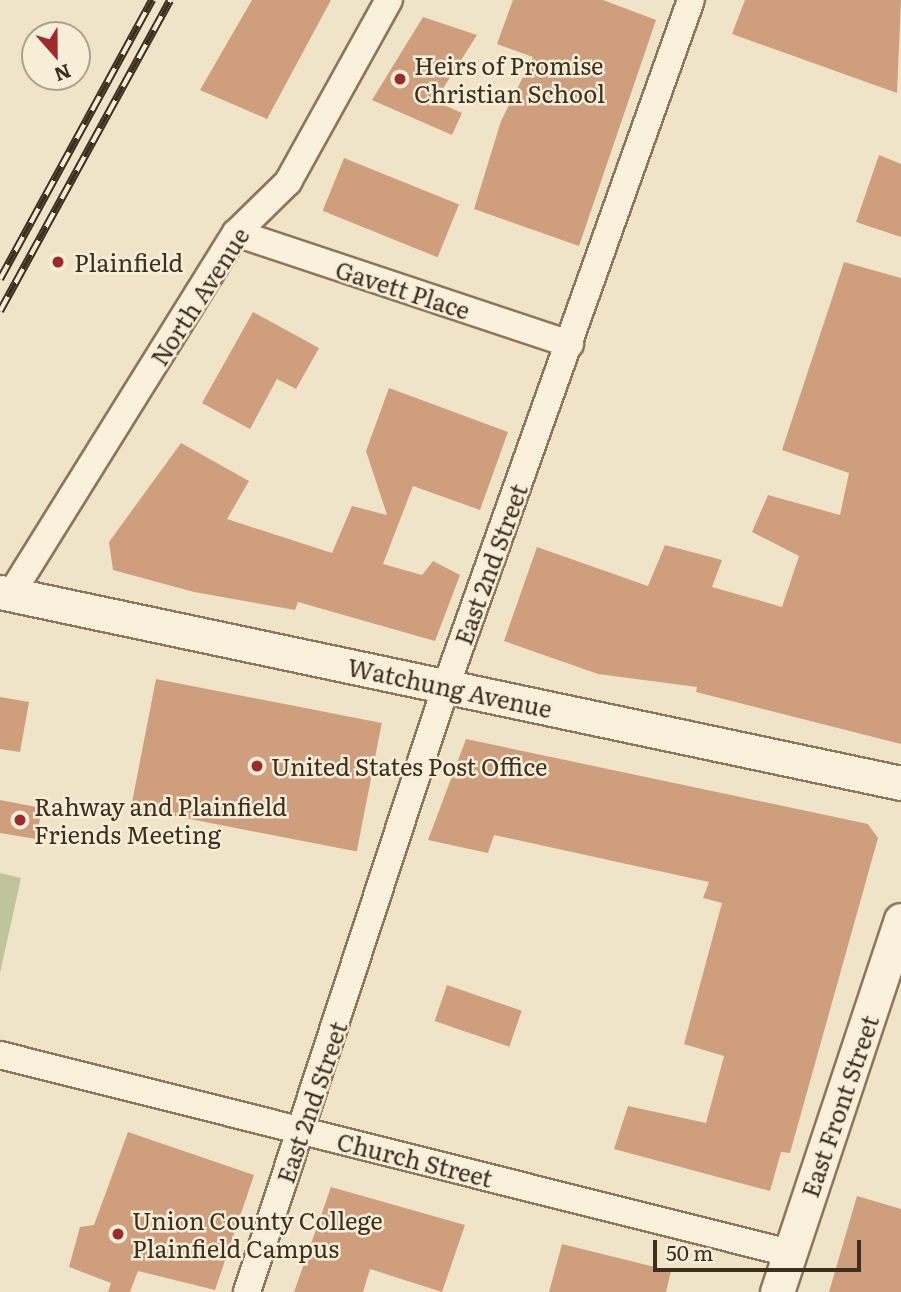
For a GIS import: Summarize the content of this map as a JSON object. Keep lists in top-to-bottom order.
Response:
{
  "streets": {
    "street": [
      "Gavett Place",
      "North Avenue",
      "East 2nd Street",
      "Watchung Avenue",
      "East Front Street",
      "Church Street"
    ]
  },
  "crossings": [
    ["Gavett Place", "North Avenue"],
    ["Gavett Place", "East 2nd Street"],
    ["North Avenue", "Watchung Avenue"],
    ["East 2nd Street", "Watchung Avenue"],
    ["East 2nd Street", "Church Street"],
    ["East Front Street", "Church Street"]
  ],
  "places": [
    "Heirs of Promise Christian School",
    "Plainfield",
    "United States Post Office",
    "Rahway and Plainfield Friends Meeting",
    "Union County College Plainfield Campus"
  ],
  "scale_bar": "50 m",
  "north": "bottom"
}
